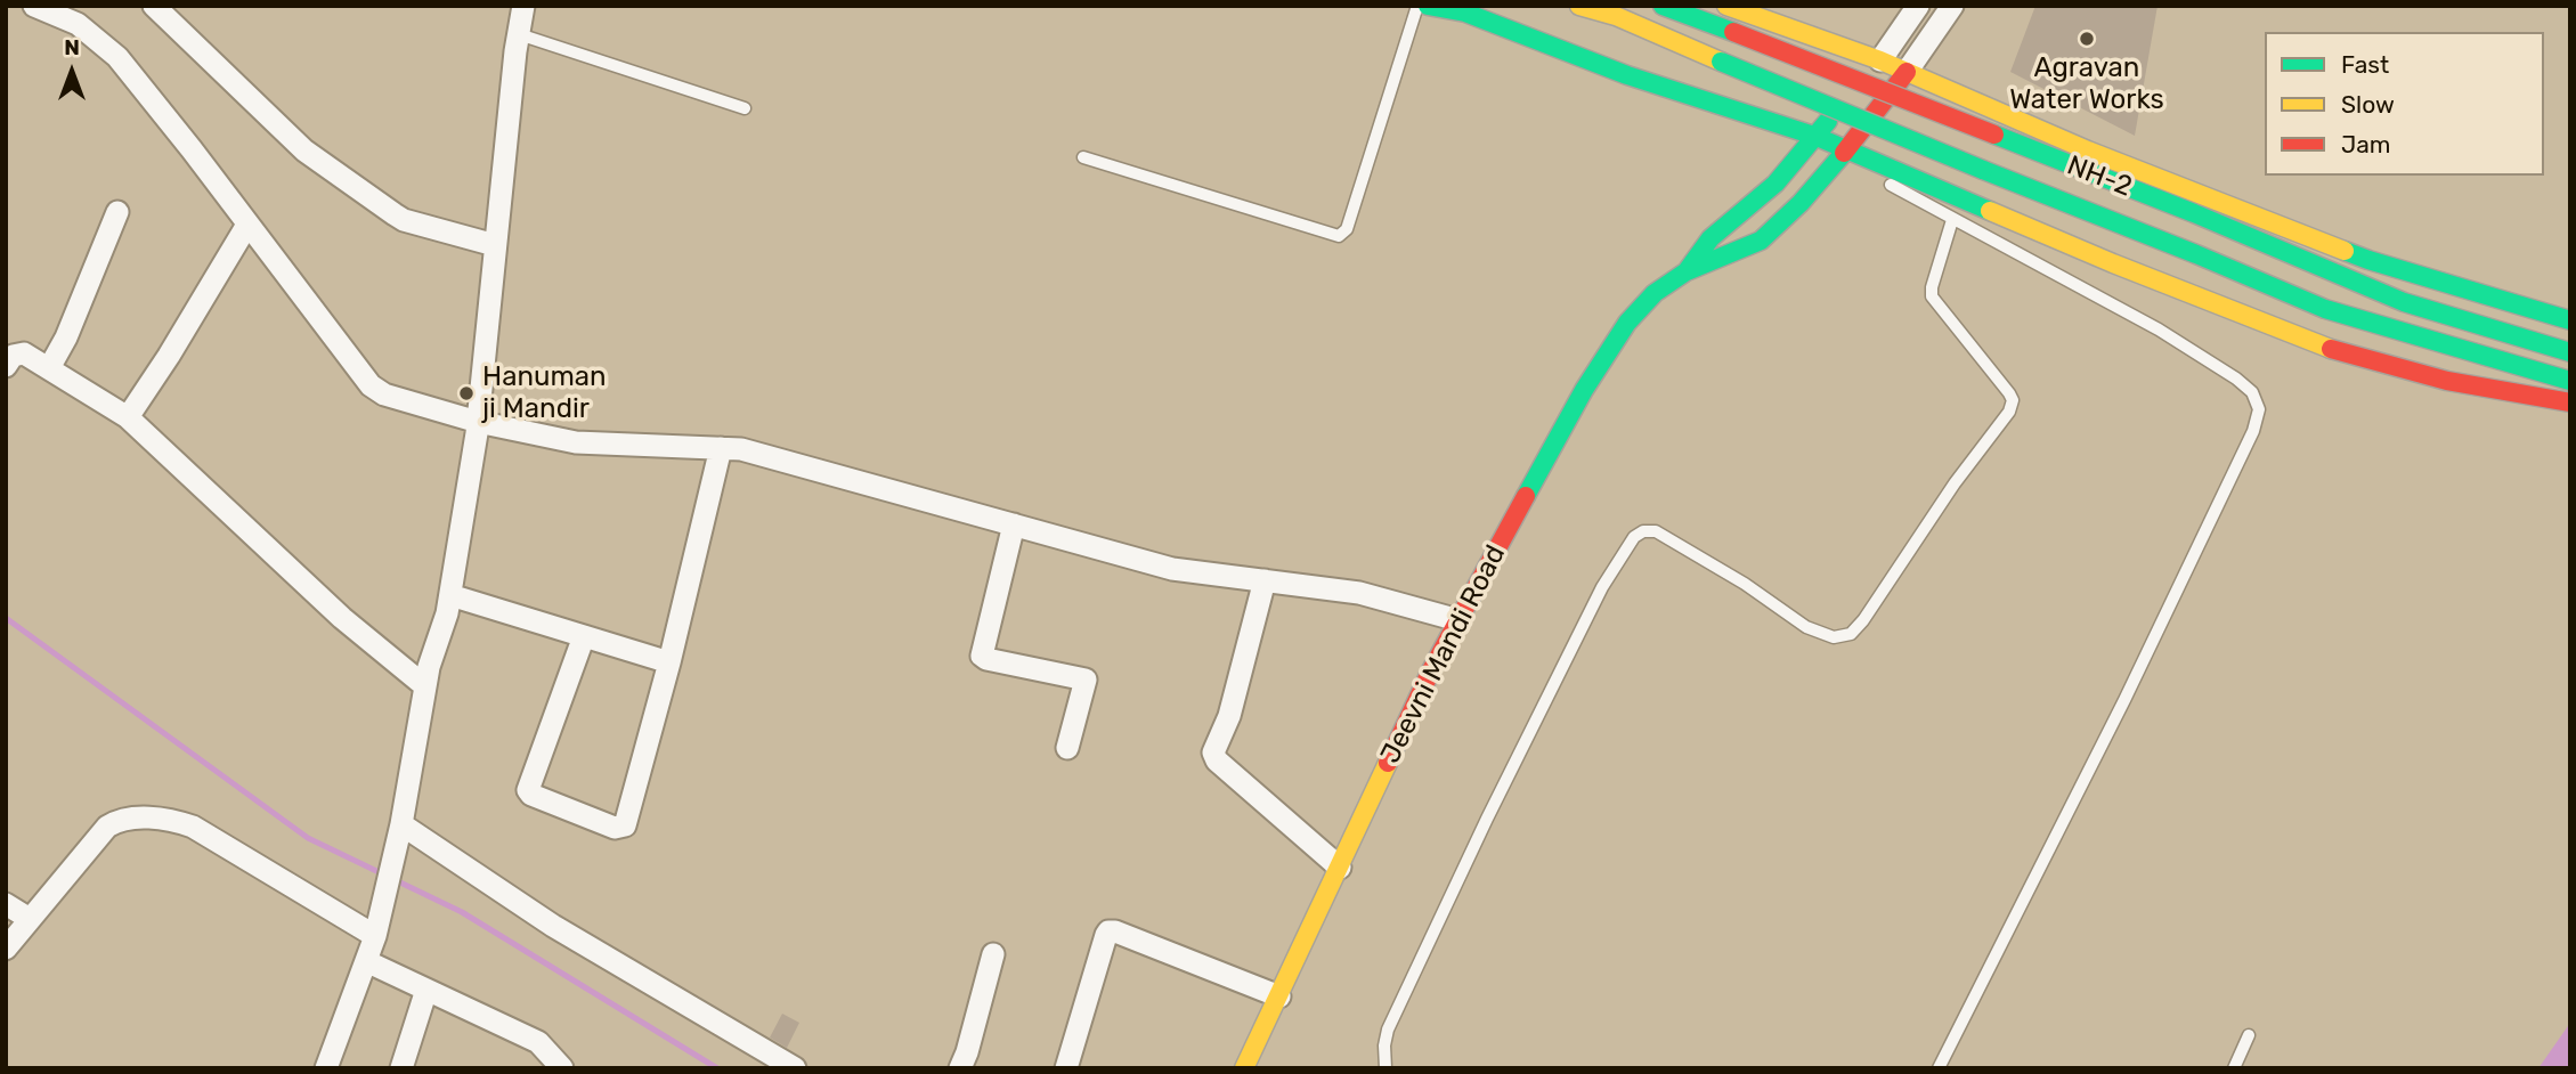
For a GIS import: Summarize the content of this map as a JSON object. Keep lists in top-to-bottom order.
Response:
{
  "streets": {
    "main road": ["NH-2", "Jeevni Mandi Road"]
  },
  "places": ["Agravan Water Works", "Hanuman ji Mandir"],
  "legend": ["Fast", "Slow", "Jam"],
  "north": "top"
}
